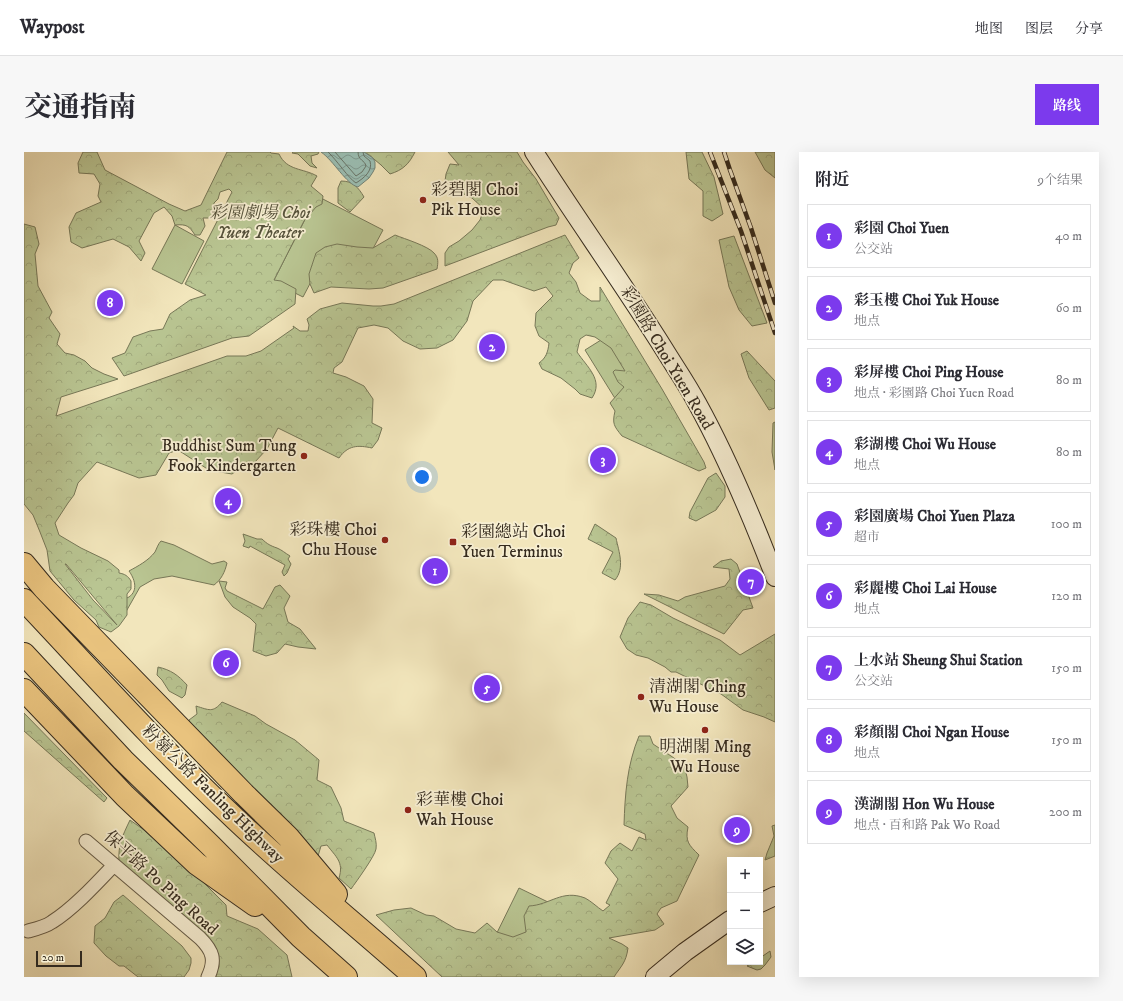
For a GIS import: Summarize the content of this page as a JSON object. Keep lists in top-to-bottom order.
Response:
{
  "streets": {
    "highway": ["粉嶺公路 Fanling Highway"],
    "main road": ["彩園路 Choi Yuen Road"],
    "street": ["保平路 Po Ping Road"]
  },
  "parks": ["彩園劇場 Choi Yuen Theater"],
  "places": {
    "other": [
      "彩碧閣 Choi Pik House",
      "Buddhist Sum Tung Fook Kindergarten",
      "彩珠樓 Choi Chu House",
      "清湖閣 Ching Wu House",
      "明湖閣 Ming Wu House",
      "彩華樓 Choi Wah House"
    ],
    "transit": ["彩園總站 Choi Yuen Terminus"]
  },
  "scale_bar": "20 m",
  "page": {
    "header": "Waypost",
    "nav": ["地图", "图层", "分享"],
    "title": "交通指南",
    "buttons": "路线",
    "heading": ["附近", "9个结果"],
    "list": [
      {
        "mark": "1",
        "name": "彩園 Choi Yuen",
        "note": "公交站",
        "value": "40 m"
      },
      {
        "mark": "2",
        "name": "彩玉樓 Choi Yuk House",
        "note": "地点",
        "value": "60 m"
      },
      {
        "mark": "3",
        "name": "彩屏樓 Choi Ping House",
        "note": "地点 · 彩園路 Choi Yuen Road",
        "value": "80 m"
      },
      {
        "mark": "4",
        "name": "彩湖樓 Choi Wu House",
        "note": "地点",
        "value": "80 m"
      },
      {
        "mark": "5",
        "name": "彩園廣場 Choi Yuen Plaza",
        "note": "超市",
        "value": "100 m"
      },
      {
        "mark": "6",
        "name": "彩麗樓 Choi Lai House",
        "note": "地点",
        "value": "120 m"
      },
      {
        "mark": "7",
        "name": "上水站 Sheung Shui Station",
        "note": "公交站",
        "value": "150 m"
      },
      {
        "mark": "8",
        "name": "彩顏閣 Choi Ngan House",
        "note": "地点",
        "value": "150 m"
      },
      {
        "mark": "9",
        "name": "漢湖閣 Hon Wu House",
        "note": "地点 · 百和路 Pak Wo Road",
        "value": "200 m"
      }
    ],
    "pins": [
      "8",
      "2",
      "3",
      "4",
      "1",
      "7",
      "6",
      "5",
      "9"
    ],
    "map_buttons": ["+", "−"],
    "scale": "20 m"
  }
}
